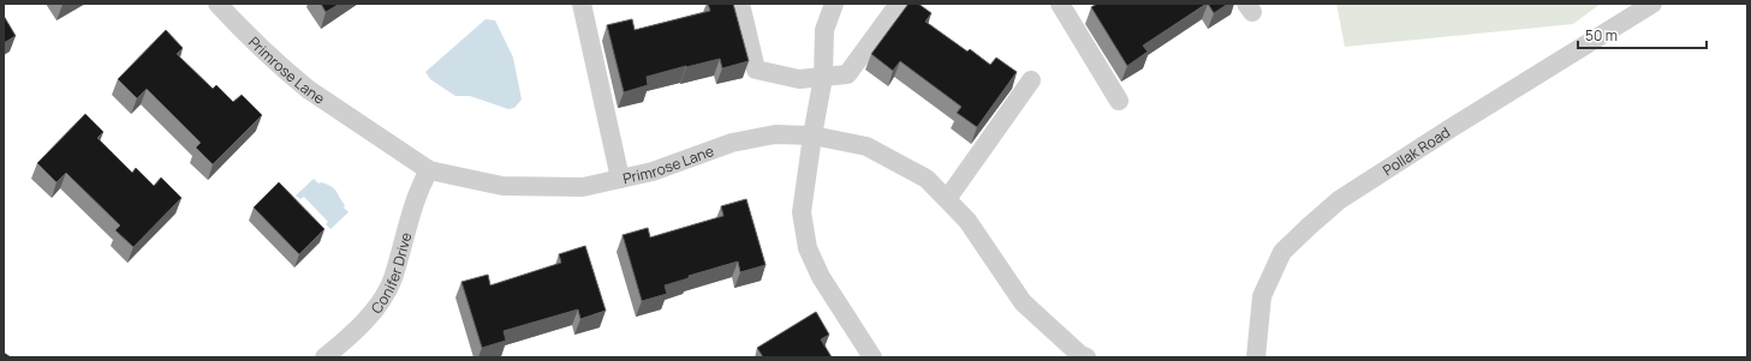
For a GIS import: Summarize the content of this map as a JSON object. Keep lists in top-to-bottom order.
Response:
{
  "streets": {
    "street": ["Primrose Lane", "Pollak Road", "Conifer Drive"]
  },
  "crossings": [
    ["Primrose Lane", "Conifer Drive"]
  ],
  "scale_bar": "50 m"
}
